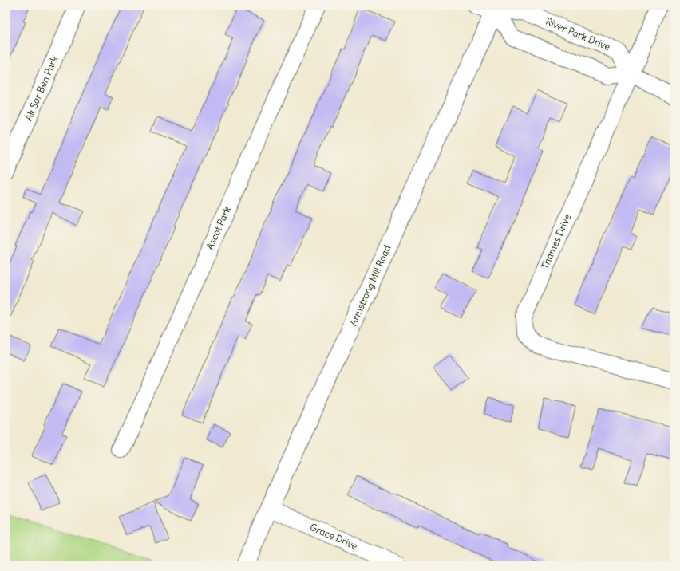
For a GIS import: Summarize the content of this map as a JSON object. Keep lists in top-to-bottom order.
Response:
{
  "streets": {
    "main road": ["River Park Drive", "Armstrong Mill Road"],
    "street": [
      "Ak Sar Ben Park",
      "Ascot Park",
      "Thames Drive",
      "Grace Drive"
    ]
  },
  "crossings": [
    ["River Park Drive", "Thames Drive"],
    ["River Park Drive", "Armstrong Mill Road"],
    ["Armstrong Mill Road", "Grace Drive"]
  ]
}
